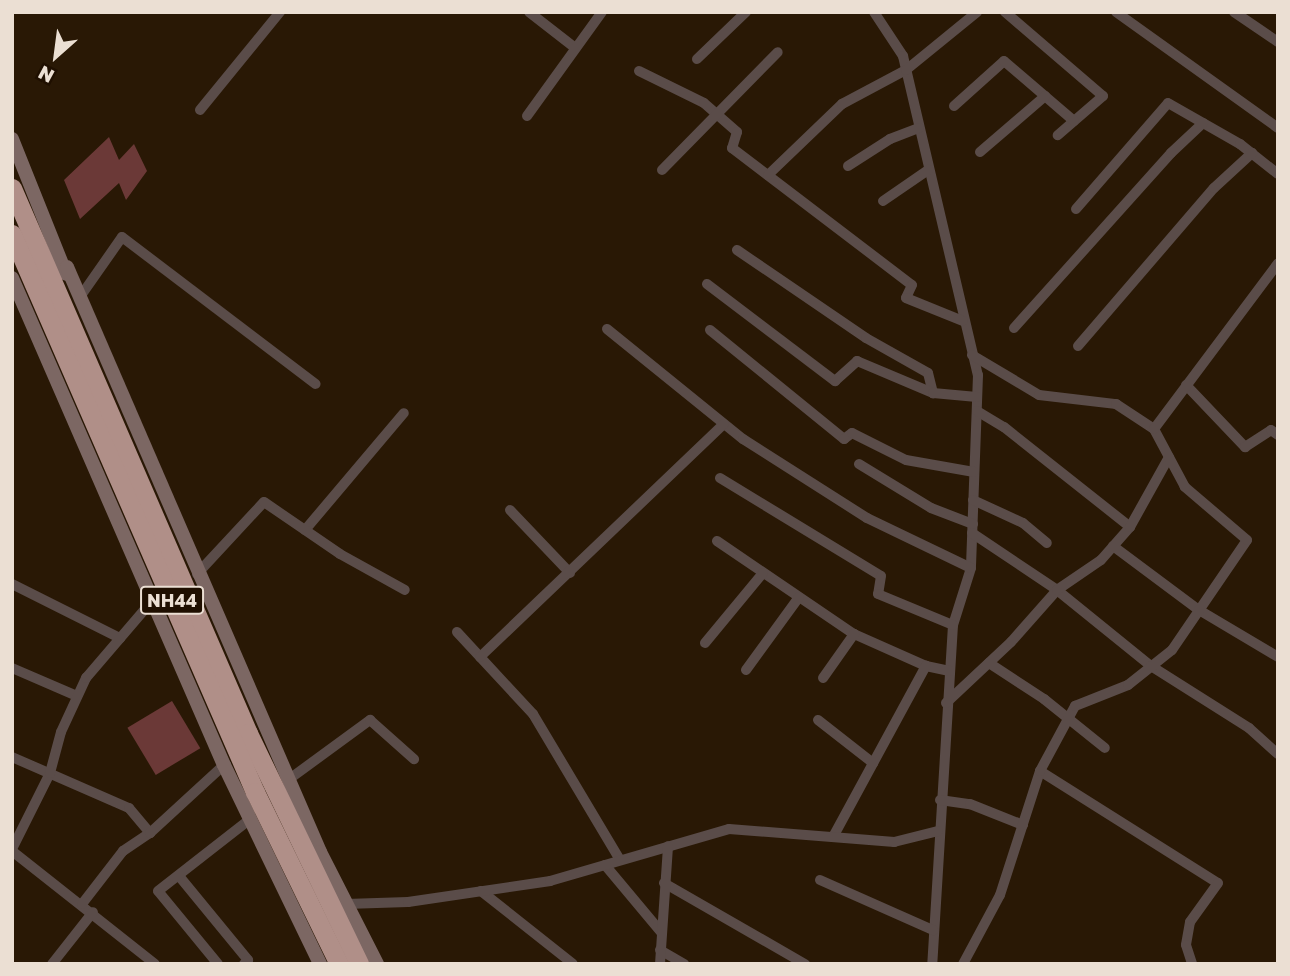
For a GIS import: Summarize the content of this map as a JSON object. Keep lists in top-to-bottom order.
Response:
{
  "streets": {
    "highway": ["NH44"]
  },
  "north": "bottom left"
}
